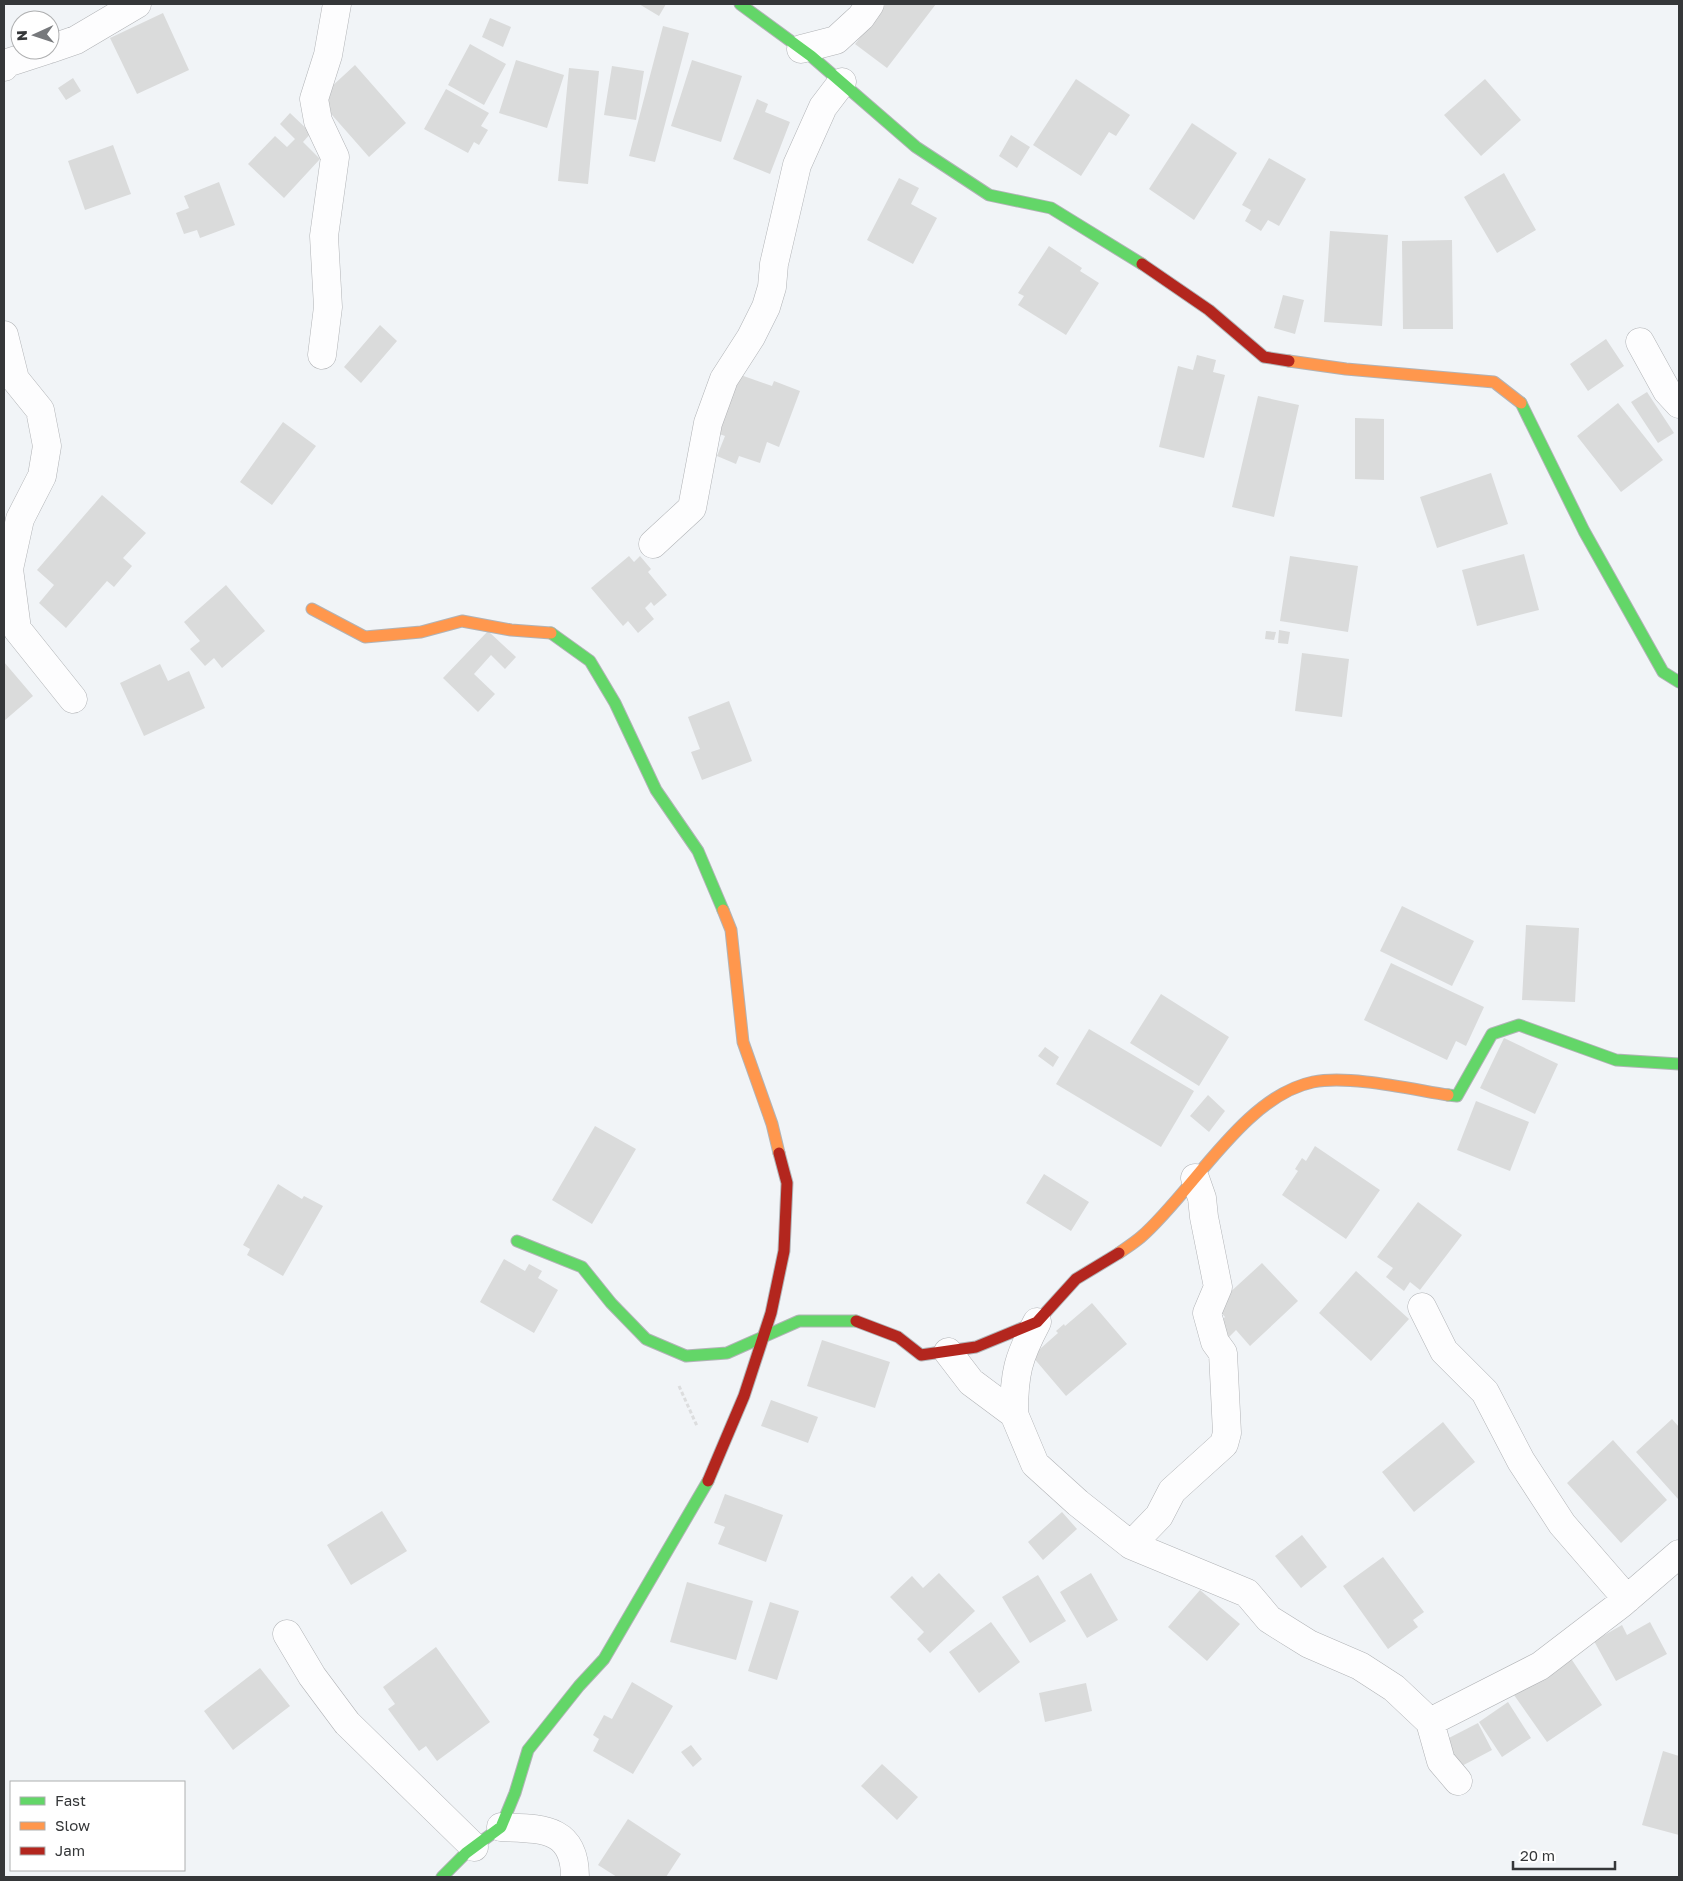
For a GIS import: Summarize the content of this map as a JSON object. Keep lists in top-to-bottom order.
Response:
{
  "legend": ["Fast", "Slow", "Jam"],
  "scale_bar": "20 m",
  "north": "left"
}
